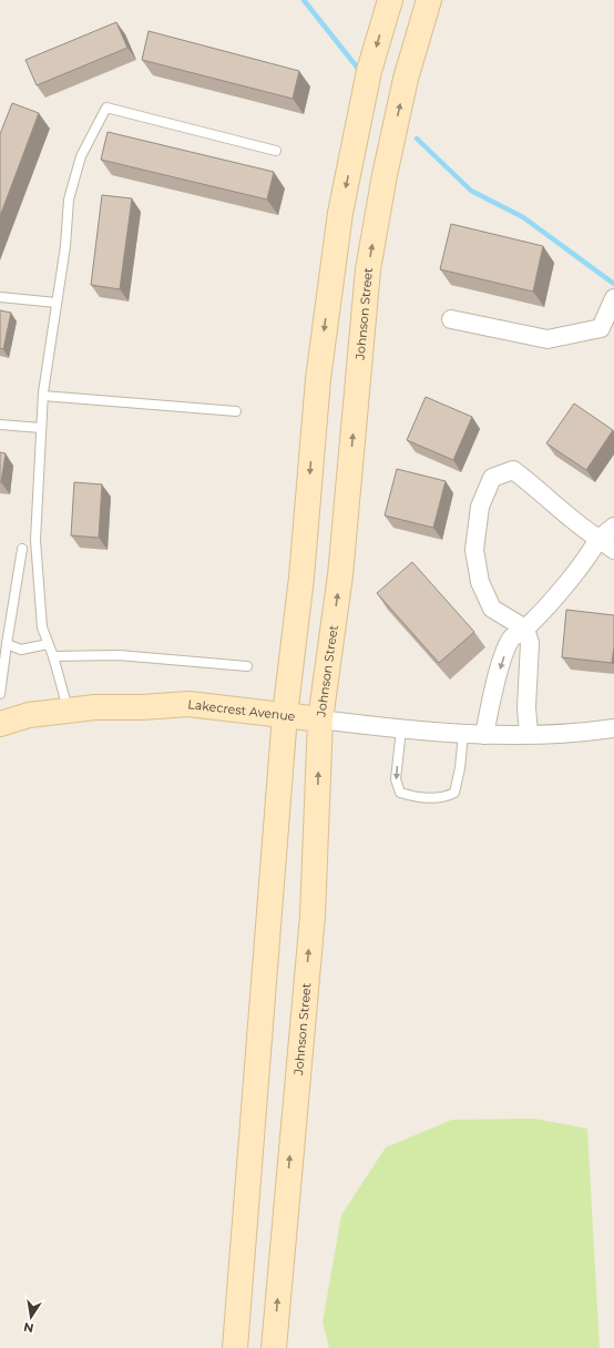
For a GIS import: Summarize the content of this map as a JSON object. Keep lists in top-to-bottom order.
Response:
{
  "streets": {
    "main road": ["Johnson Street", "Lakecrest Avenue"]
  },
  "crossings": [
    ["Johnson Street", "Lakecrest Avenue"]
  ],
  "north": "bottom"
}
